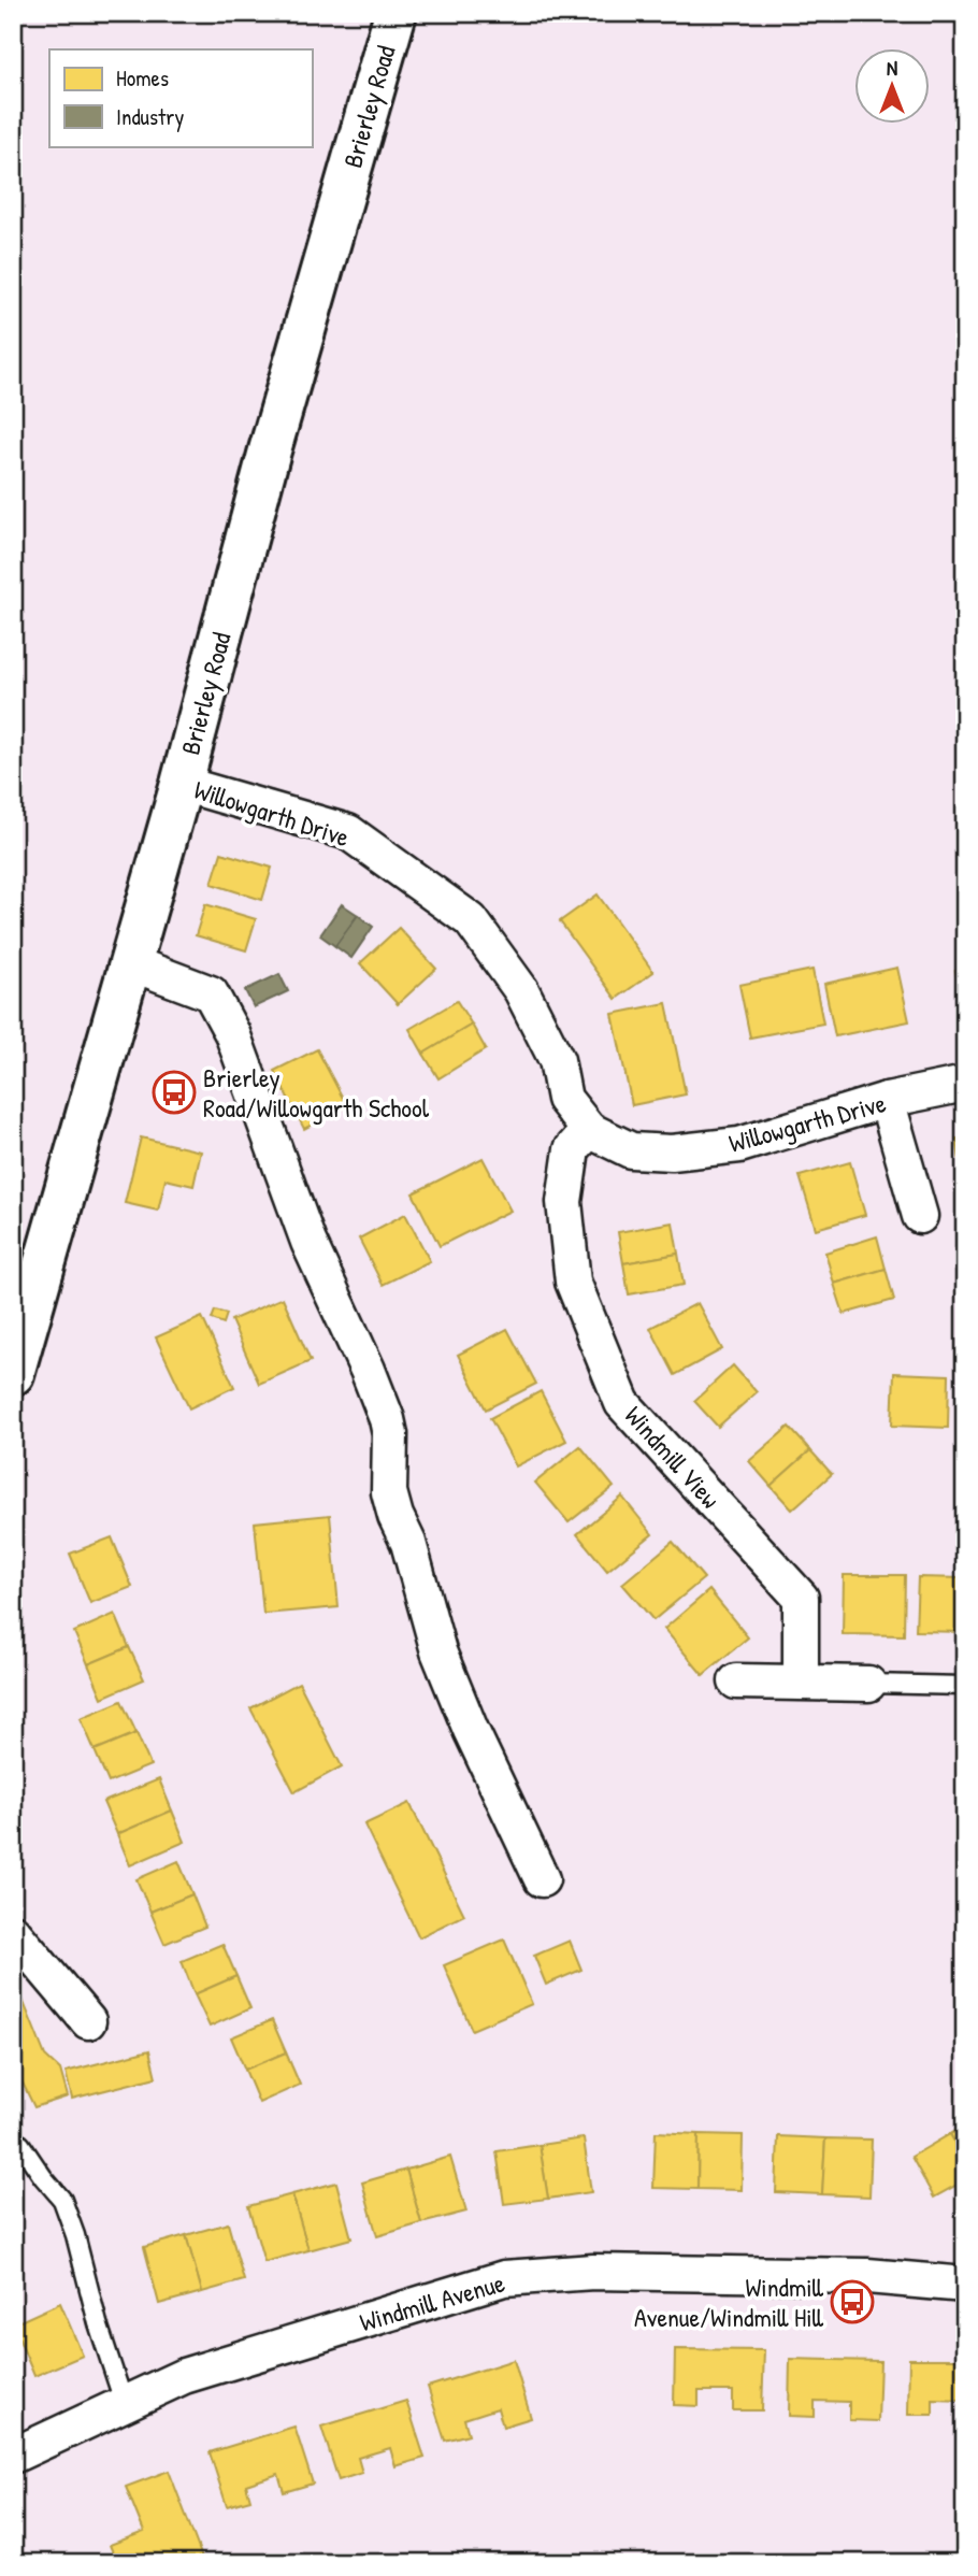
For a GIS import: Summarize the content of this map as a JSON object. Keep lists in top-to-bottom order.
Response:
{
  "streets": {
    "street": [
      "Brierley Road",
      "Willowgarth Drive",
      "Windmill View",
      "Windmill Avenue"
    ]
  },
  "crossings": [
    ["Brierley Road", "Willowgarth Drive"],
    ["Willowgarth Drive", "Windmill View"]
  ],
  "places": {
    "bus stop": ["Brierley Road/Willowgarth School", "Windmill Avenue/Windmill Hill"]
  },
  "legend": ["Homes", "Industry"],
  "north": "top"
}
